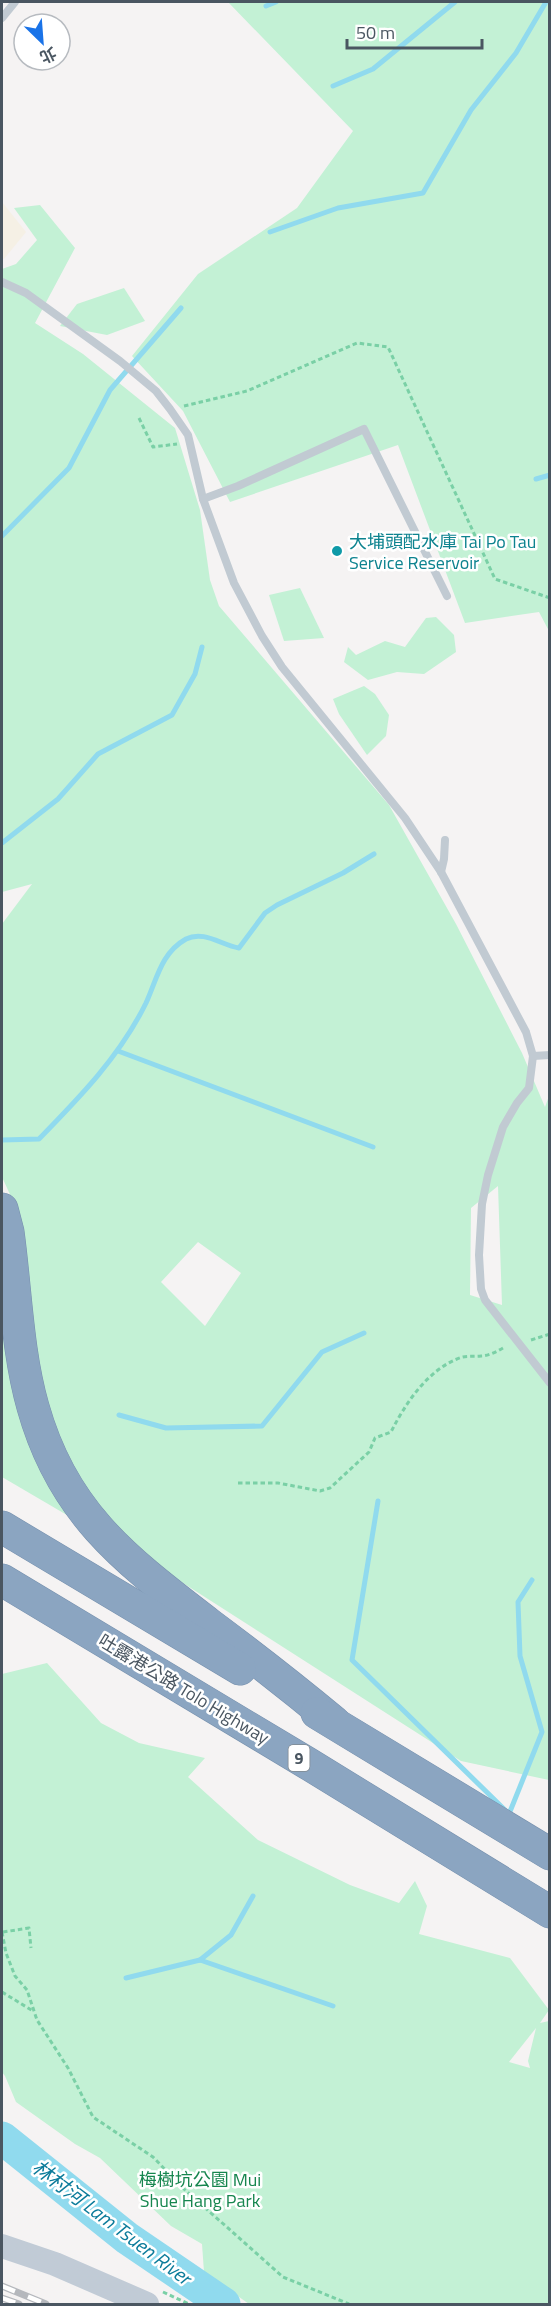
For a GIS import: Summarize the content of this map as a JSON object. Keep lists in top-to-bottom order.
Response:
{
  "streets": {
    "highway": ["吐露港公路 Tolo Highway", "9"]
  },
  "water": ["林村河 Lam Tsuen River"],
  "parks": ["梅樹坑公園 Mui Shue Hang Park"],
  "places": ["大埔頭配水庫 Tai Po Tau Service Reservoir"],
  "scale_bar": "50 m",
  "north": "bottom right"
}
